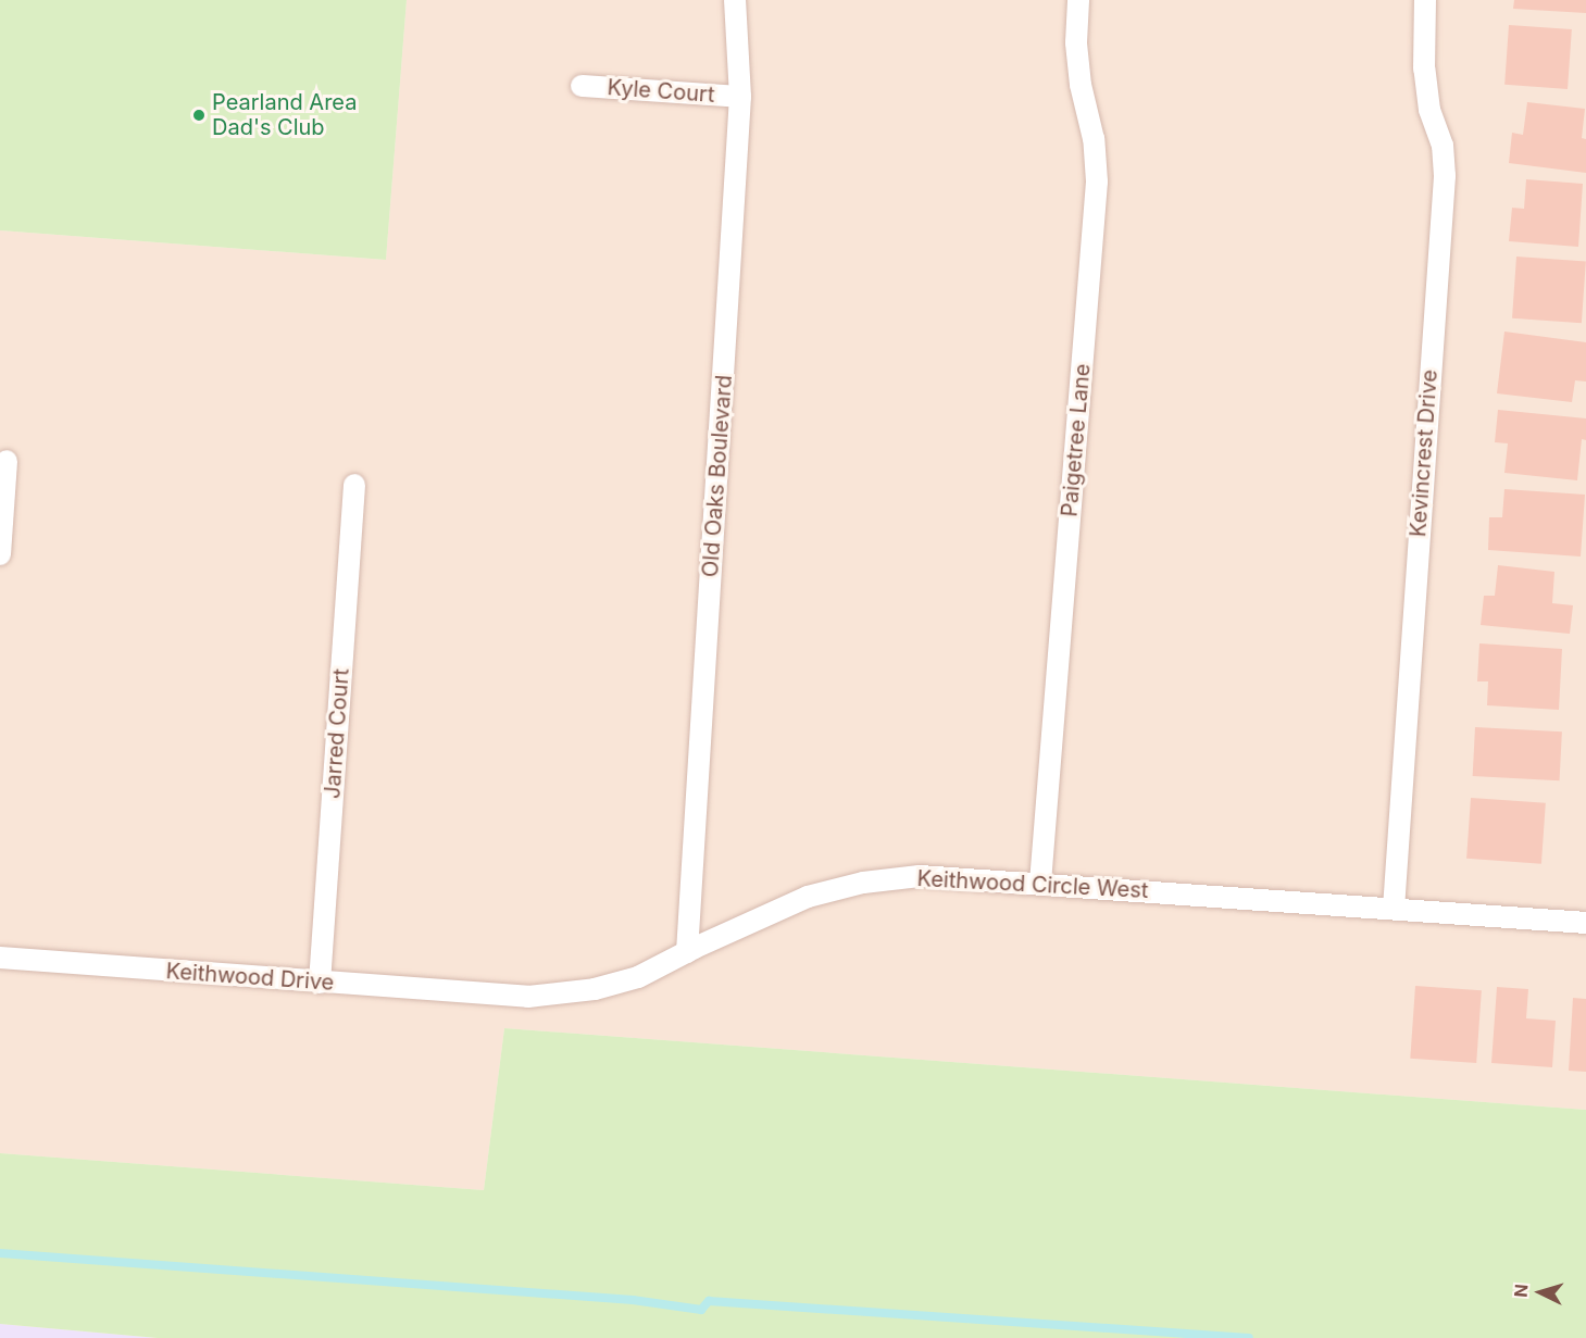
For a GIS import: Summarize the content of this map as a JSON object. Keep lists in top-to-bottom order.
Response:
{
  "streets": {
    "street": [
      "Kyle Court",
      "Paigetree Lane",
      "Kevincrest Drive",
      "Old Oaks Boulevard",
      "Jarred Court",
      "Keithwood Circle West",
      "Keithwood Drive"
    ]
  },
  "crossings": [
    ["Kyle Court", "Old Oaks Boulevard"],
    ["Paigetree Lane", "Keithwood Circle West"],
    ["Kevincrest Drive", "Keithwood Circle West"],
    ["Old Oaks Boulevard", "Keithwood Circle West"],
    ["Jarred Court", "Keithwood Drive"],
    ["Keithwood Circle West", "Keithwood Drive"]
  ],
  "places": ["Pearland Area Dad's Club"],
  "north": "left"
}
